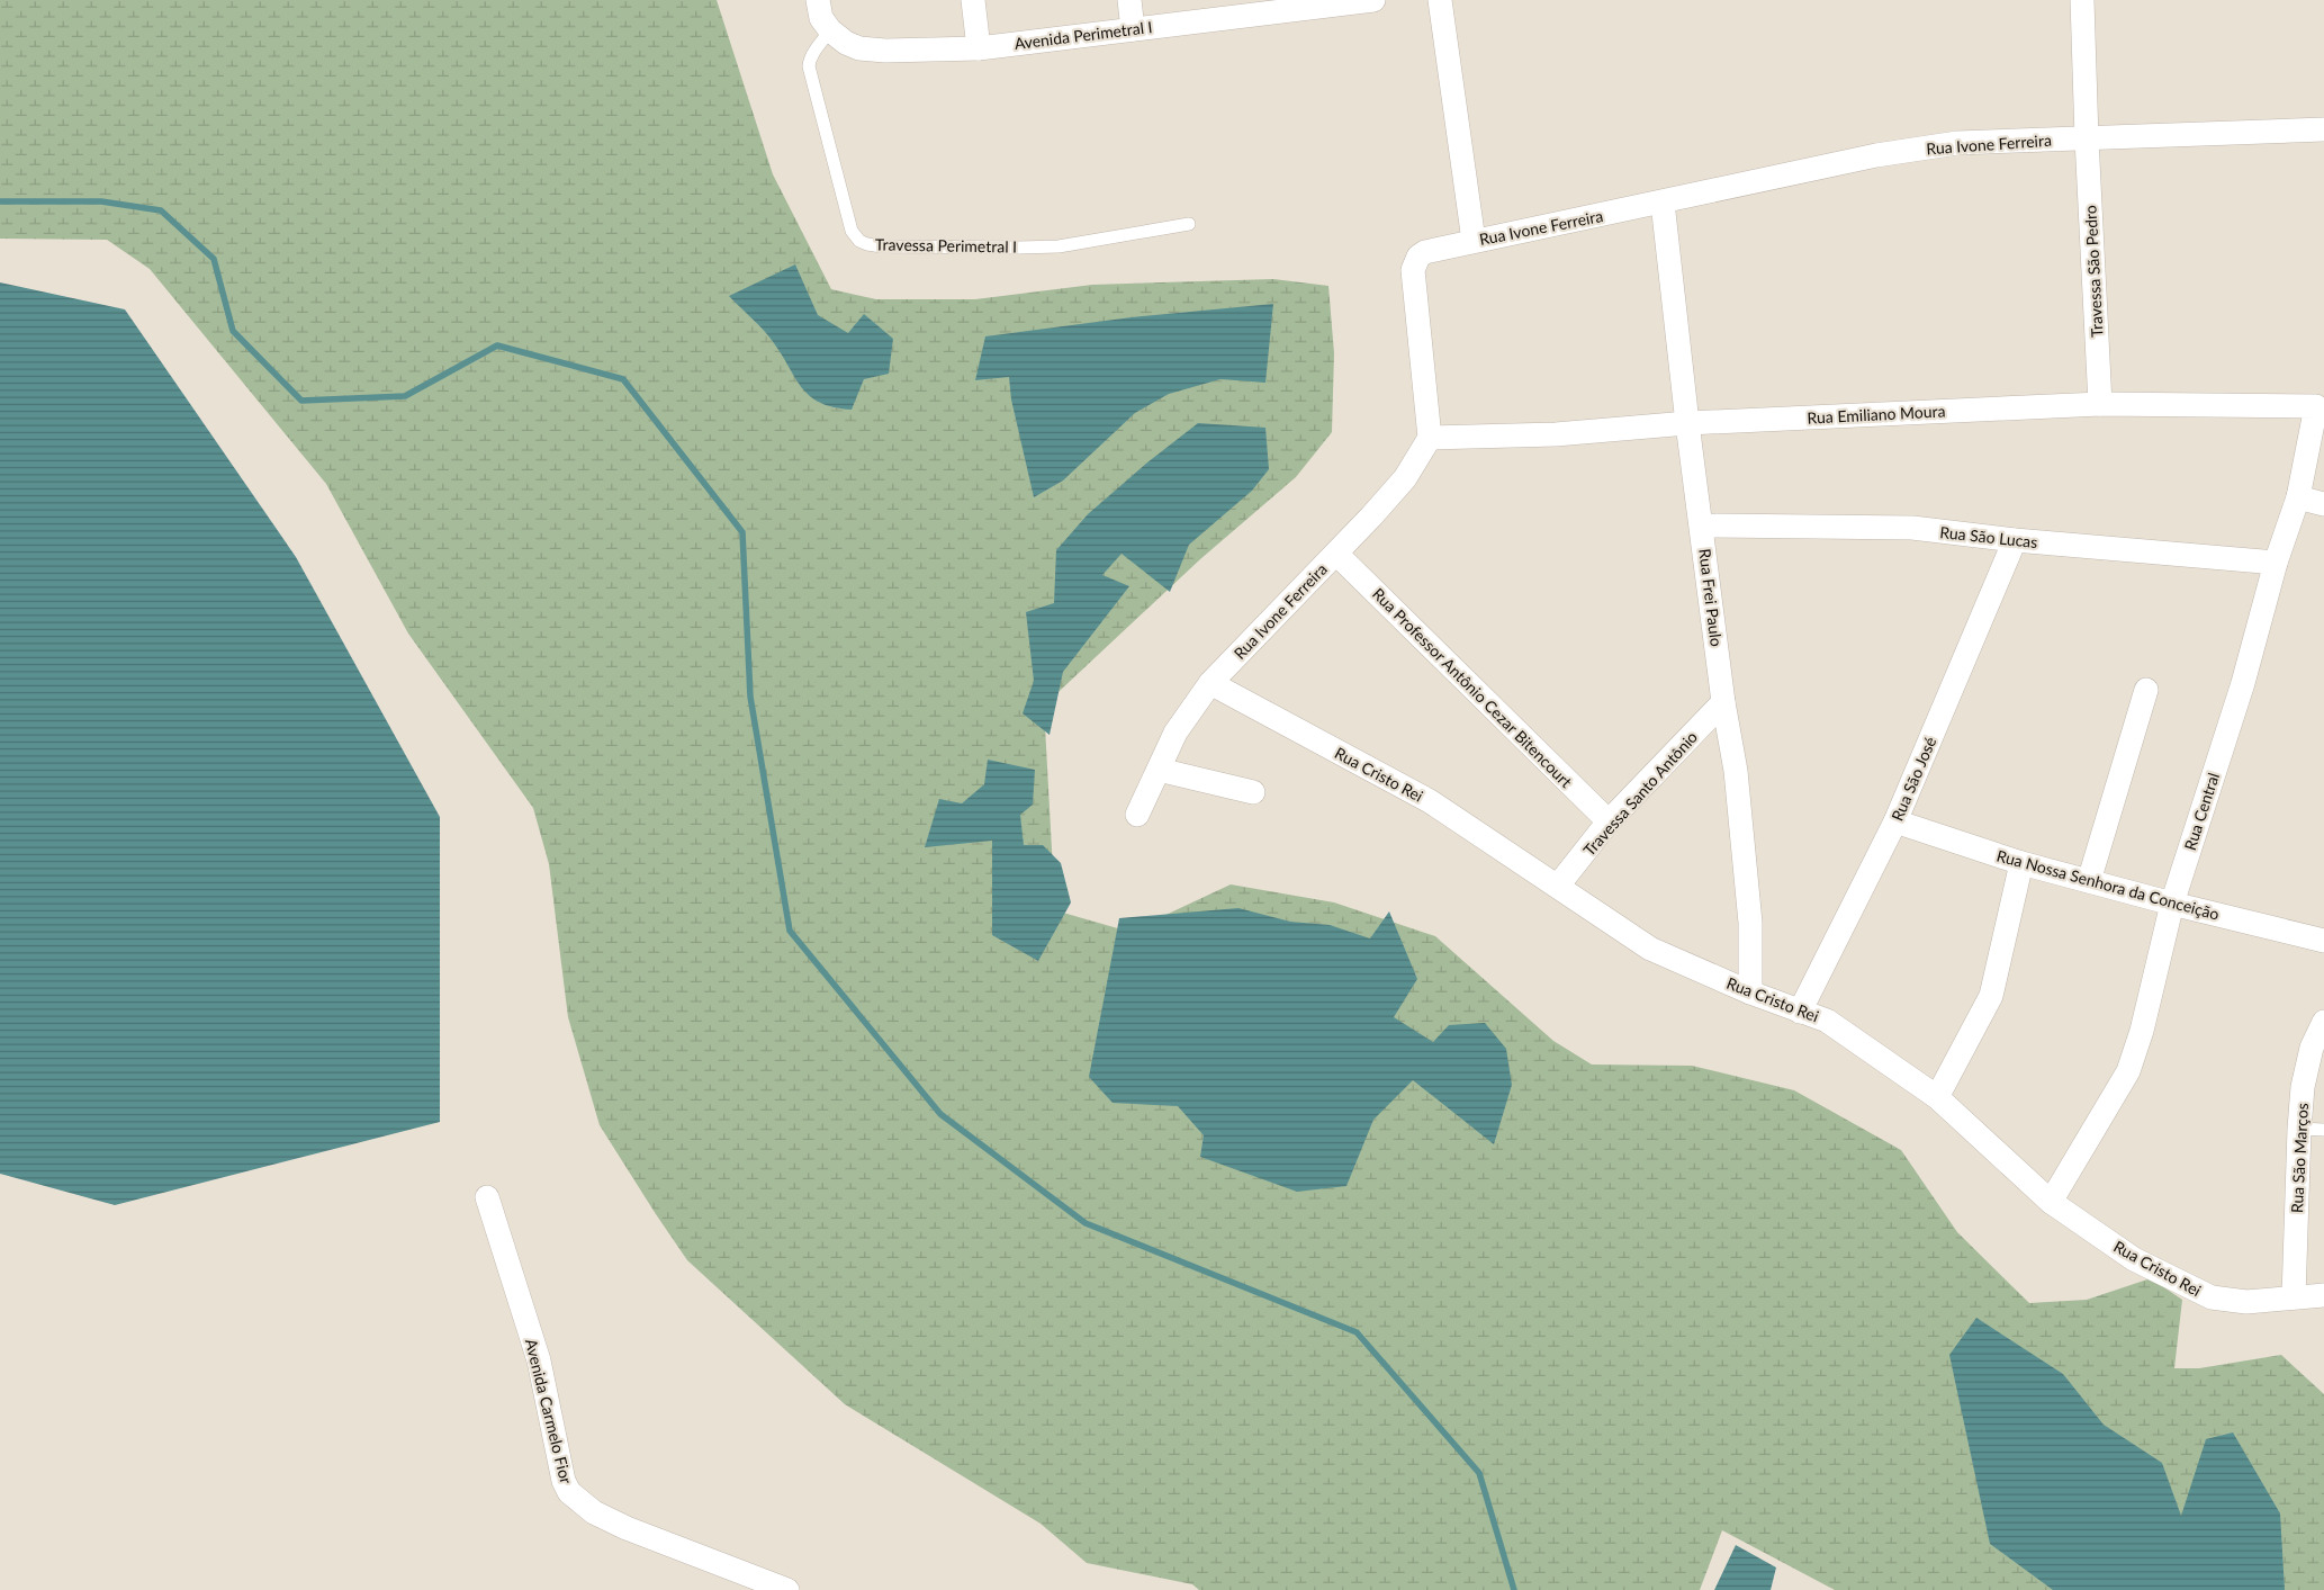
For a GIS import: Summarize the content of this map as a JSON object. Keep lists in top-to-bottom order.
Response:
{
  "streets": {
    "street": [
      "Avenida Perimetral I",
      "Rua Ivone Ferreira",
      "Travessa São Pedro",
      "Rua Emiliano Moura",
      "Rua São Lucas",
      "Rua Frei Paulo",
      "Rua Professor Antônio Cezar Bitencourt",
      "Rua Cristo Rei",
      "Rua São José",
      "Travessa Santo Antônio",
      "Rua Central",
      "Rua Nossa Senhora da Conceição",
      "Rua São Marços",
      "Avenida Carmelo Fior"
    ],
    "lane": ["Travessa Perimetral I"]
  },
  "crossings": [
    ["Avenida Perimetral I", "Travessa Perimetral I"],
    ["Rua Ivone Ferreira", "Travessa São Pedro"],
    ["Rua Ivone Ferreira", "Rua Emiliano Moura"],
    ["Rua Ivone Ferreira", "Rua Frei Paulo"],
    ["Rua Ivone Ferreira", "Rua Professor Antônio Cezar Bitencourt"],
    ["Rua Ivone Ferreira", "Rua Cristo Rei"],
    ["Travessa São Pedro", "Rua Emiliano Moura"],
    ["Rua Emiliano Moura", "Rua Frei Paulo"],
    ["Rua Emiliano Moura", "Rua Central"],
    ["Rua São Lucas", "Rua Frei Paulo"],
    ["Rua São Lucas", "Rua São José"],
    ["Rua São Lucas", "Rua Central"],
    ["Rua Frei Paulo", "Rua Cristo Rei"],
    ["Rua Frei Paulo", "Travessa Santo Antônio"],
    ["Rua Professor Antônio Cezar Bitencourt", "Travessa Santo Antônio"],
    ["Rua Cristo Rei", "Rua São José"],
    ["Rua Cristo Rei", "Travessa Santo Antônio"],
    ["Rua Cristo Rei", "Rua Central"],
    ["Rua Cristo Rei", "Rua São Marços"],
    ["Rua São José", "Rua Nossa Senhora da Conceição"],
    ["Rua Central", "Rua Nossa Senhora da Conceição"]
  ]
}
